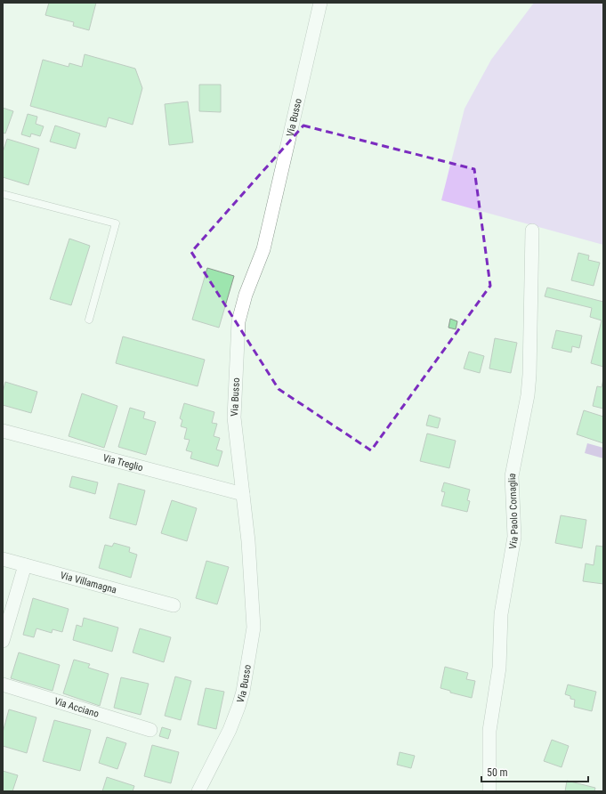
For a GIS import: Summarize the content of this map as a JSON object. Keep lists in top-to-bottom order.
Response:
{
  "streets": {
    "street": [
      "Via Busso",
      "Via Treglio",
      "Via Paolo Cornaglia",
      "Via Villamagna",
      "Via Acciano"
    ]
  },
  "crossings": [
    ["Via Busso", "Via Treglio"]
  ],
  "scale_bar": "50 m"
}
